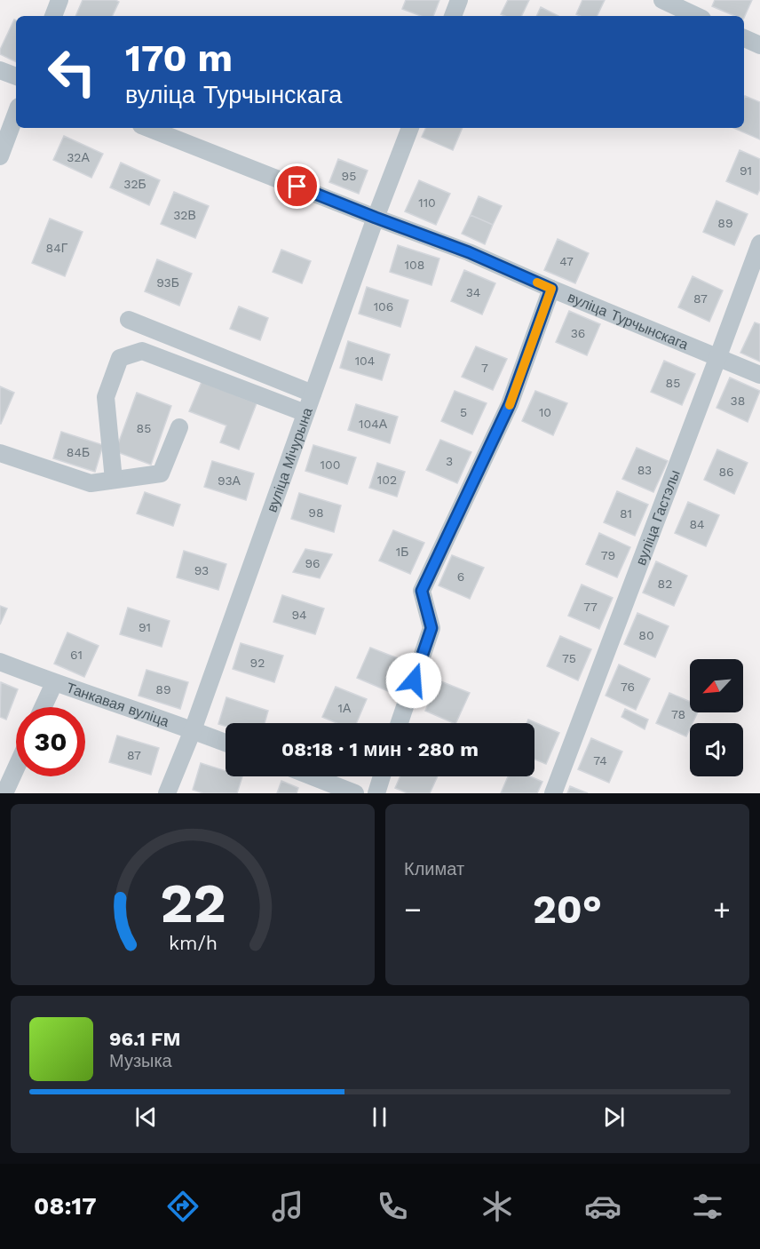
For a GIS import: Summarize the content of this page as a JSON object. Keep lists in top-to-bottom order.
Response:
{
  "streets": {
    "street": [
      "вуліца Турчынскага",
      "вуліца Мічурына",
      "вуліца Гастэлы",
      "Танкавая вуліца"
    ]
  },
  "crossings": [
    ["вуліца Турчынскага", "вуліца Мічурына"],
    ["вуліца Турчынскага", "вуліца Гастэлы"],
    ["вуліца Мічурына", "Танкавая вуліца"]
  ],
  "house_numbers": [
    "32А",
    "91",
    "95",
    "32Б",
    "110",
    "32В",
    "89",
    "84Г",
    "47",
    "108",
    "93Б",
    "34",
    "87",
    "106",
    "36",
    "104",
    "7",
    "85",
    "38",
    "5",
    "10",
    "104А",
    "85",
    "84Б",
    "3",
    "100",
    "83",
    "86",
    "102",
    "93А",
    "98",
    "81",
    "84",
    "1Б",
    "79",
    "96",
    "93",
    "6",
    "82",
    "77",
    "94",
    "91",
    "80",
    "61",
    "75",
    "92",
    "76",
    "89",
    "1А",
    "78",
    "87",
    "74"
  ],
  "north": "bottom left",
  "page": {
    "turn": ["170 m", "вуліца Турчынскага"],
    "limit": "30",
    "trip": "08:18 · 1 мин · 280 m",
    "tile": "Климат",
    "heat": ["−", "20°", "+"],
    "song": ["96.1 FM", "Музыка"],
    "tabs": "08:17",
    "gauge": ["22", "km/h"]
  }
}
